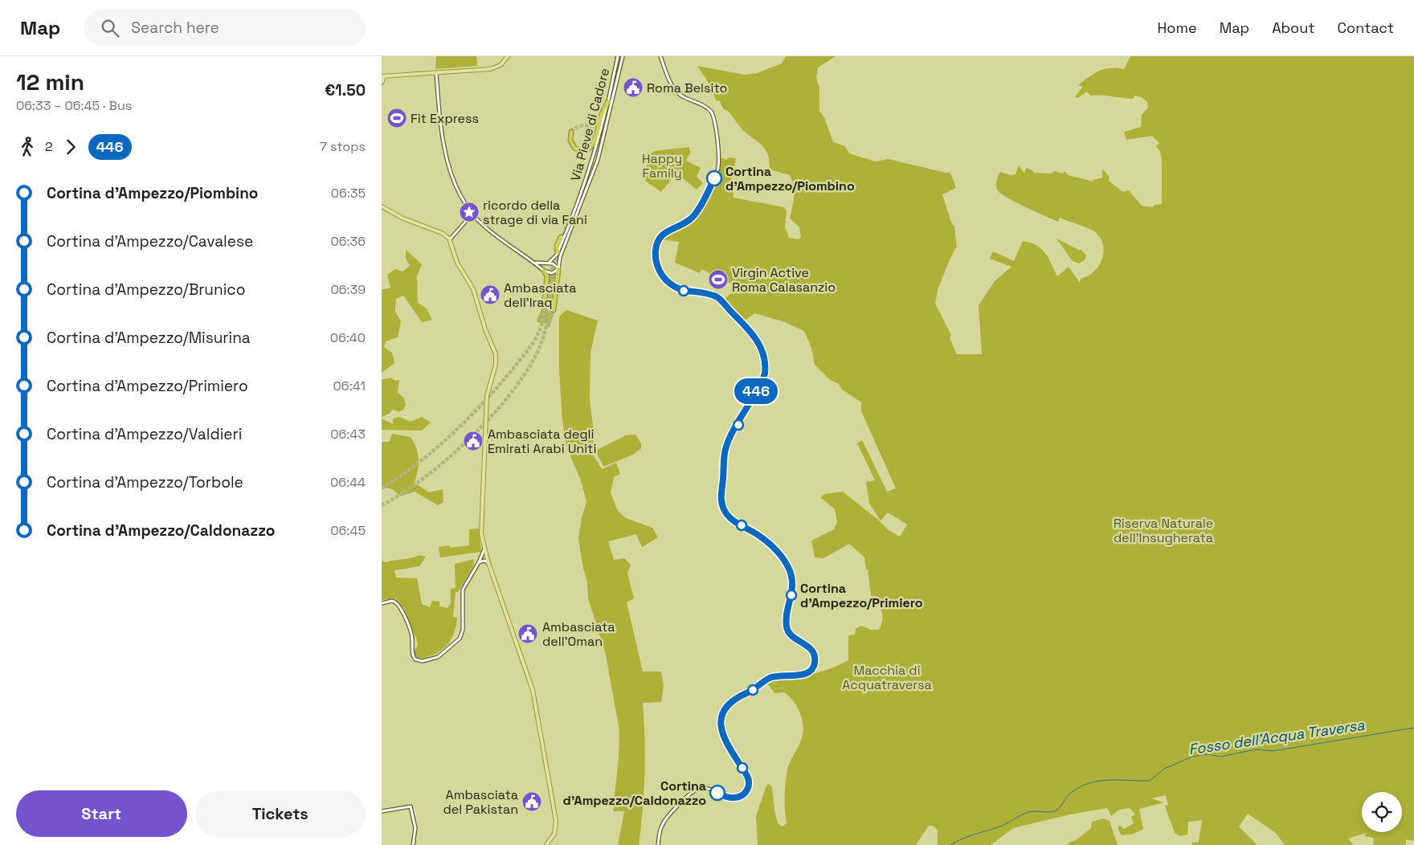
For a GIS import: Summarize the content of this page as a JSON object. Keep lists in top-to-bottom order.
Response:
{
  "streets": {
    "street": ["Via Pieve di Cadore"]
  },
  "water": ["Fosso dell'Acqua Traversa"],
  "parks": ["Happy Family", "Riserva Naturale dell'Insugherata", "Macchia di Acquatraversa"],
  "places": {
    "public building": [
      "Roma Belsito",
      "Ambasciata dell'Iraq",
      "Ambasciata degli Emirati Arabi Uniti",
      "Ambasciata dell'Oman",
      "Ambasciata del Pakistan"
    ],
    "sports": ["Fit Express", "Virgin Active Roma Calasanzio"],
    "other": ["Cortina d'Ampezzo/Piombino", "Cortina d'Ampezzo/Primiero", "Cortina d'Ampezzo/Caldonazzo"],
    "place": ["ricordo della strage di via Fani"]
  },
  "lines": ["bus line 446"],
  "page": {
    "header": "Map",
    "search": "Search here",
    "nav": [
      "Home",
      "Map",
      "About",
      "Contact"
    ],
    "heading": ["12 min", "06:33 – 06:45 · Bus", "€1.50"],
    "on_map": "446",
    "legs": ["2", "446", "7 stops"],
    "list": [
      {
        "name": "Cortina d'Ampezzo/Piombino",
        "value": "06:35"
      },
      {
        "name": "Cortina d'Ampezzo/Cavalese",
        "value": "06:36"
      },
      {
        "name": "Cortina d'Ampezzo/Brunico",
        "value": "06:39"
      },
      {
        "name": "Cortina d'Ampezzo/Misurina",
        "value": "06:40"
      },
      {
        "name": "Cortina d'Ampezzo/Primiero",
        "value": "06:41"
      },
      {
        "name": "Cortina d'Ampezzo/Valdieri",
        "value": "06:43"
      },
      {
        "name": "Cortina d'Ampezzo/Torbole",
        "value": "06:44"
      },
      {
        "name": "Cortina d'Ampezzo/Caldonazzo",
        "value": "06:45"
      }
    ],
    "buttons": ["Start", "Tickets"]
  }
}
